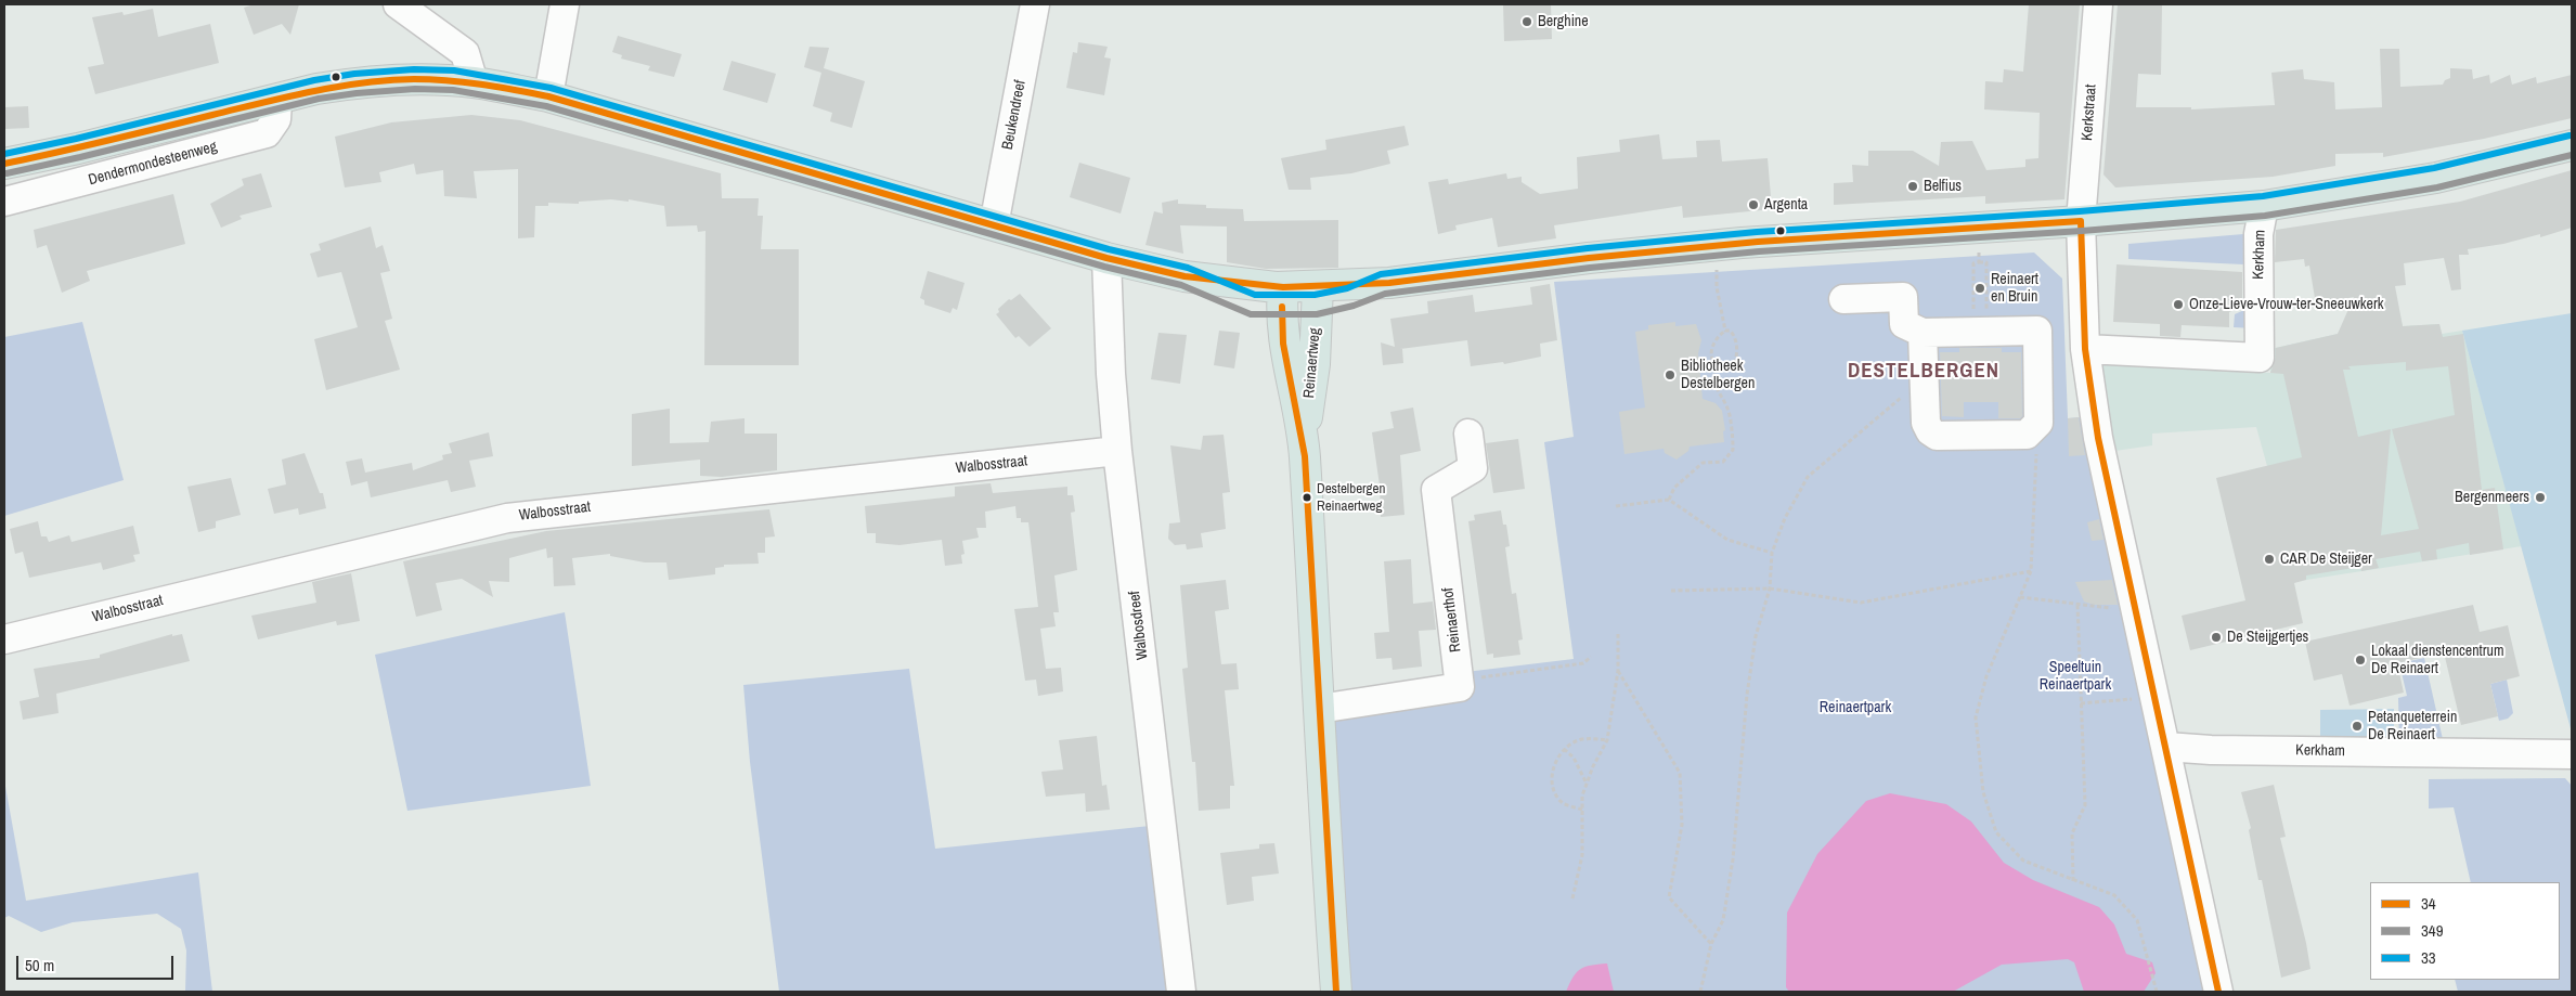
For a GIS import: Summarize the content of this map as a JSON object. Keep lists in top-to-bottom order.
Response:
{
  "streets": {
    "main road": ["Dendermondesteenweg", "Reinaertweg"],
    "street": [
      "Kerkstraat",
      "Beukendreef",
      "Kerkham",
      "Walbosstraat",
      "Reinaerthof",
      "Walbosdreef"
    ]
  },
  "crossings": [
    ["Kerkstraat", "Dendermondesteenweg"],
    ["Beukendreef", "Dendermondesteenweg"],
    ["Dendermondesteenweg", "Kerkham"],
    ["Dendermondesteenweg", "Reinaertweg"],
    ["Dendermondesteenweg", "Walbosdreef"],
    ["Walbosstraat", "Walbosdreef"]
  ],
  "districts": ["DESTELBERGEN"],
  "parks": ["Speeltuin Reinaertpark", "Reinaertpark"],
  "places": [
    "Berghine",
    "Belfius",
    "Argenta",
    "Reinaert en Bruin",
    "Onze-Lieve-Vrouw-ter-Sneeuwkerk",
    "Bibliotheek Destelbergen",
    "Destelbergen Reinaertweg",
    "Bergenmeers",
    "CAR De Steijger",
    "De Steijgertjes",
    "Lokaal dienstencentrum De Reinaert",
    "Petanqueterrein De Reinaert"
  ],
  "lines": ["transit line 33", "transit line 34", "transit line 349"],
  "legend": ["34", "349", "33"],
  "scale_bar": "50 m"
}
